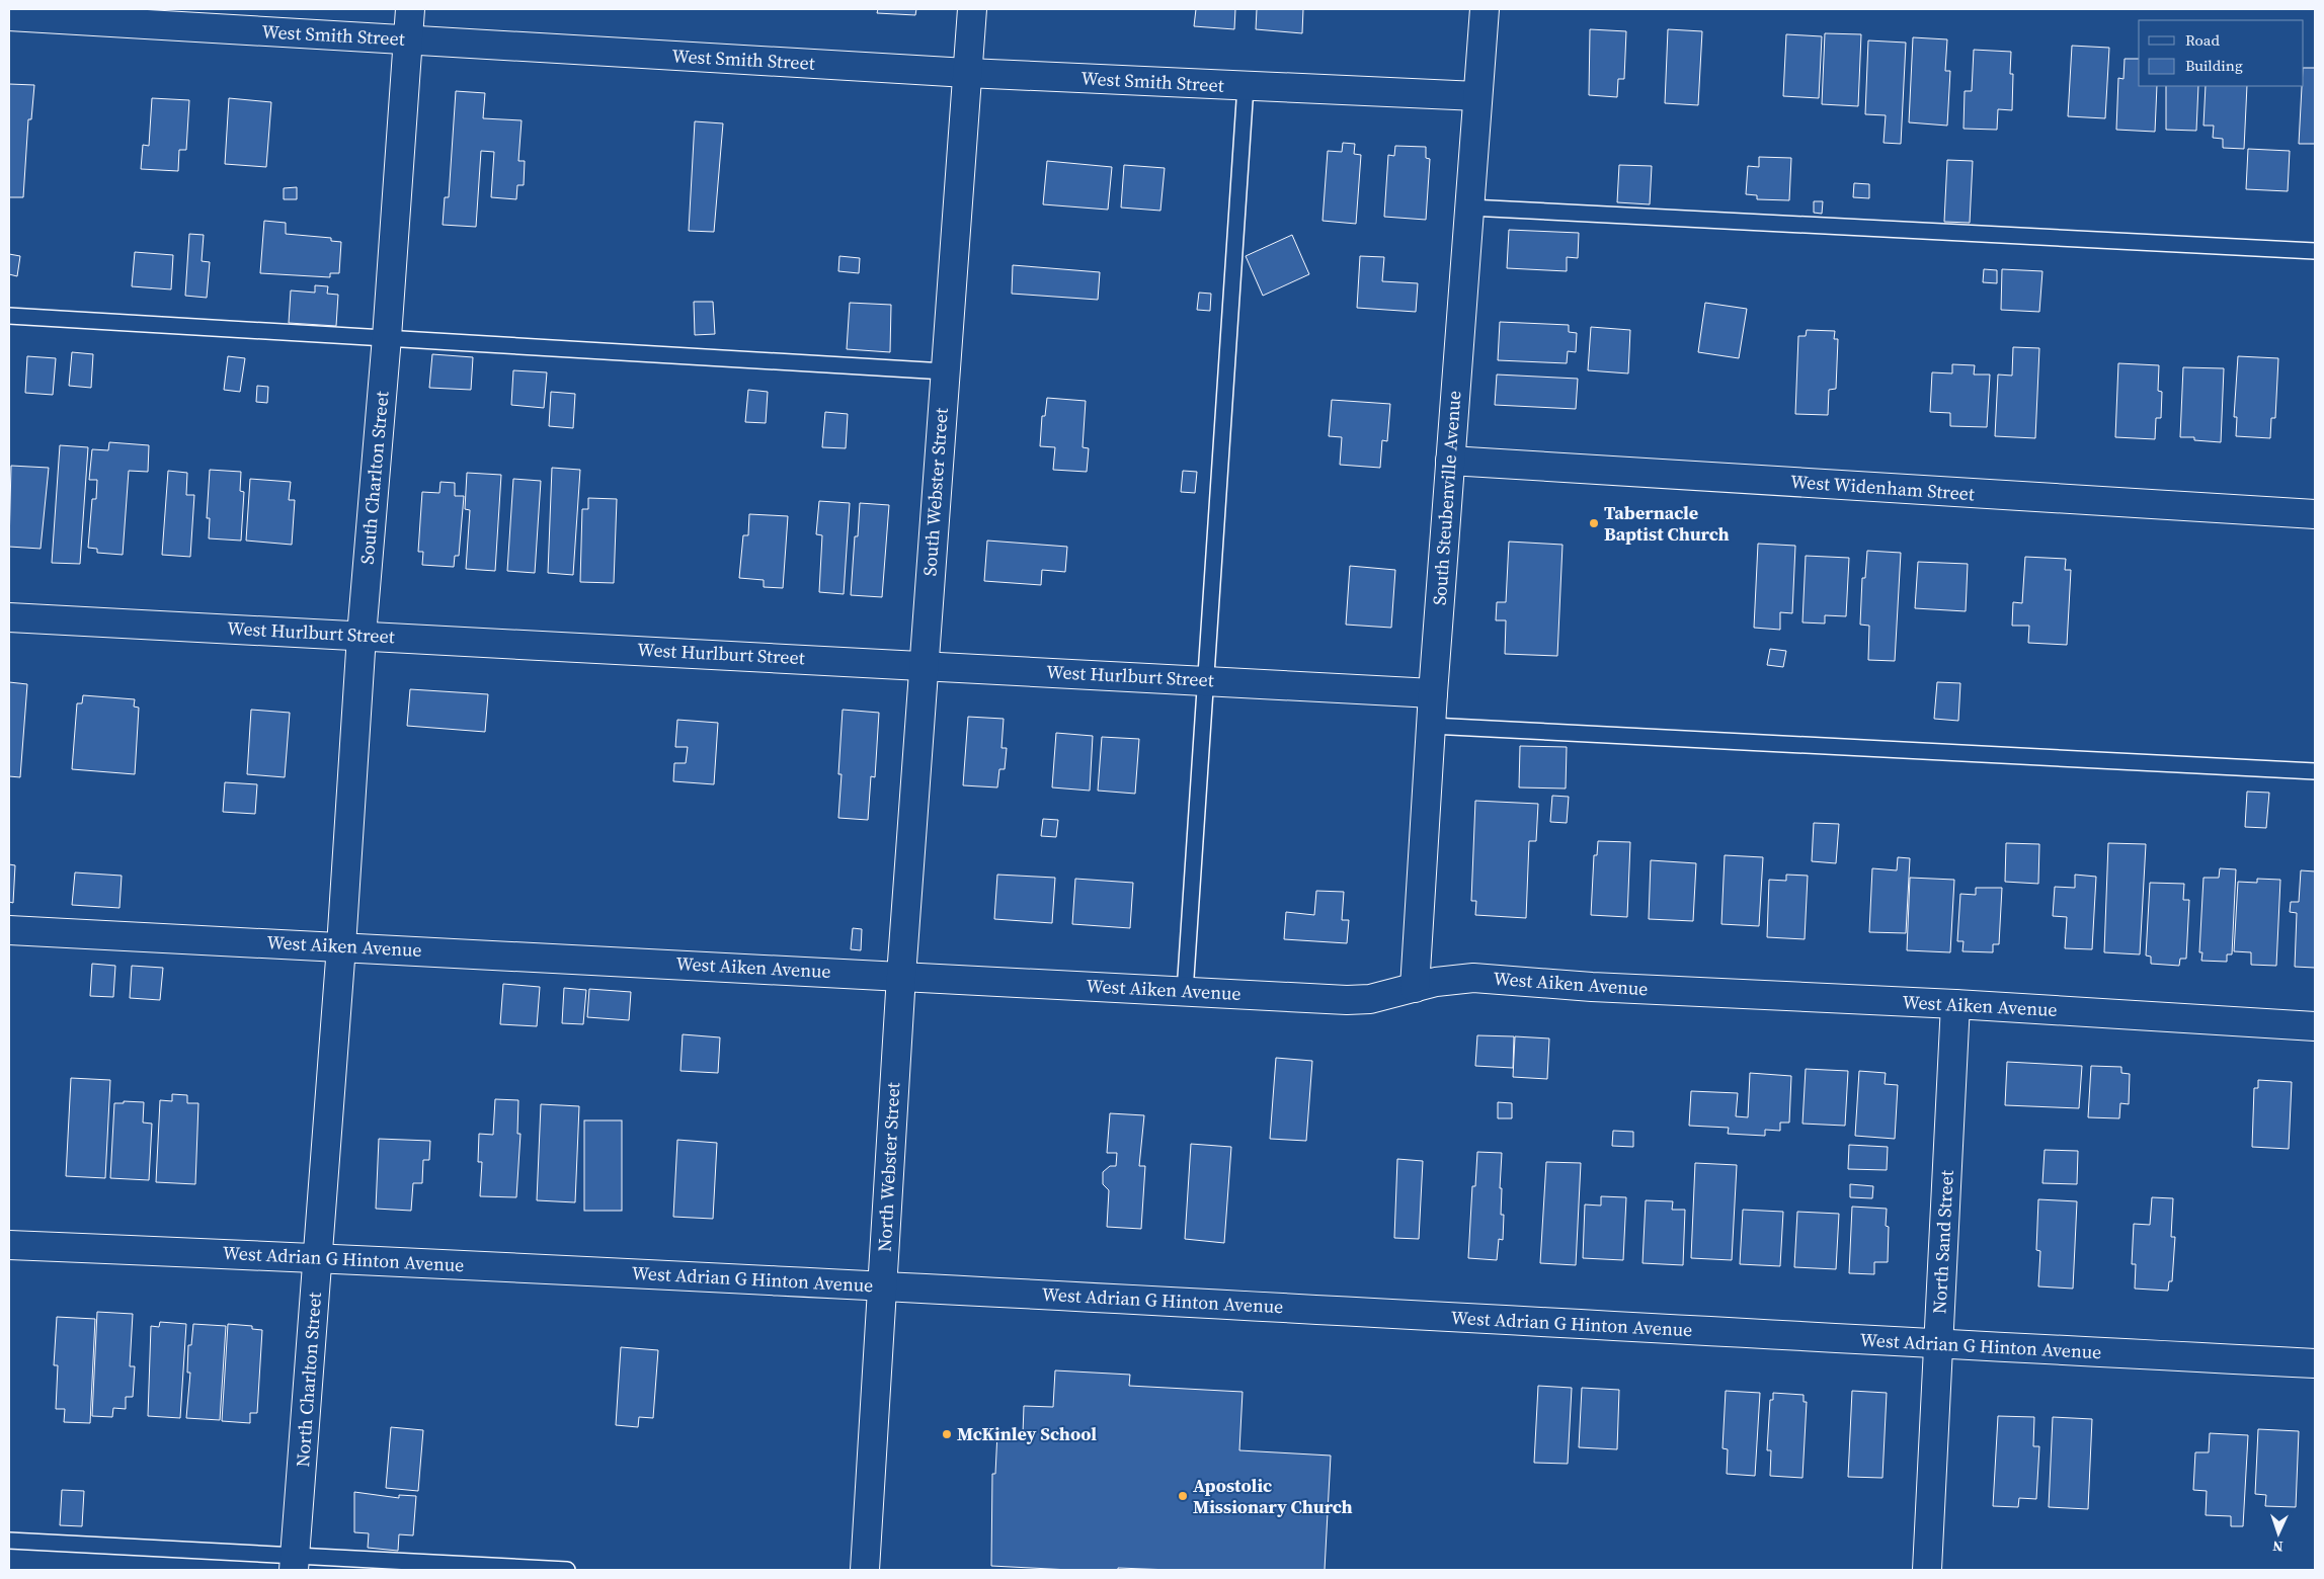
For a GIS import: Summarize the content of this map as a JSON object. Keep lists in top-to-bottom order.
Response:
{
  "streets": {
    "street": [
      "West Smith Street",
      "South Charlton Street",
      "West Widenham Street",
      "South Webster Street",
      "South Steubenville Avenue",
      "West Hurlburt Street",
      "West Aiken Avenue",
      "North Webster Street",
      "North Sand Street",
      "West Adrian G Hinton Avenue",
      "North Charlton Street"
    ]
  },
  "crossings": [
    ["West Smith Street", "South Charlton Street"],
    ["West Smith Street", "South Webster Street"],
    ["West Smith Street", "South Steubenville Avenue"],
    ["South Charlton Street", "West Hurlburt Street"],
    ["South Charlton Street", "West Aiken Avenue"],
    ["South Charlton Street", "North Charlton Street"],
    ["West Widenham Street", "South Steubenville Avenue"],
    ["South Webster Street", "West Hurlburt Street"],
    ["South Webster Street", "West Aiken Avenue"],
    ["South Webster Street", "North Webster Street"],
    ["South Steubenville Avenue", "West Hurlburt Street"],
    ["South Steubenville Avenue", "West Aiken Avenue"],
    ["West Aiken Avenue", "North Webster Street"],
    ["West Aiken Avenue", "North Sand Street"],
    ["West Aiken Avenue", "North Charlton Street"],
    ["North Webster Street", "West Adrian G Hinton Avenue"],
    ["North Sand Street", "West Adrian G Hinton Avenue"],
    ["West Adrian G Hinton Avenue", "North Charlton Street"]
  ],
  "places": ["Tabernacle Baptist Church", "McKinley School", "Apostolic Missionary Church"],
  "legend": ["Road", "Building"],
  "north": "bottom"
}
